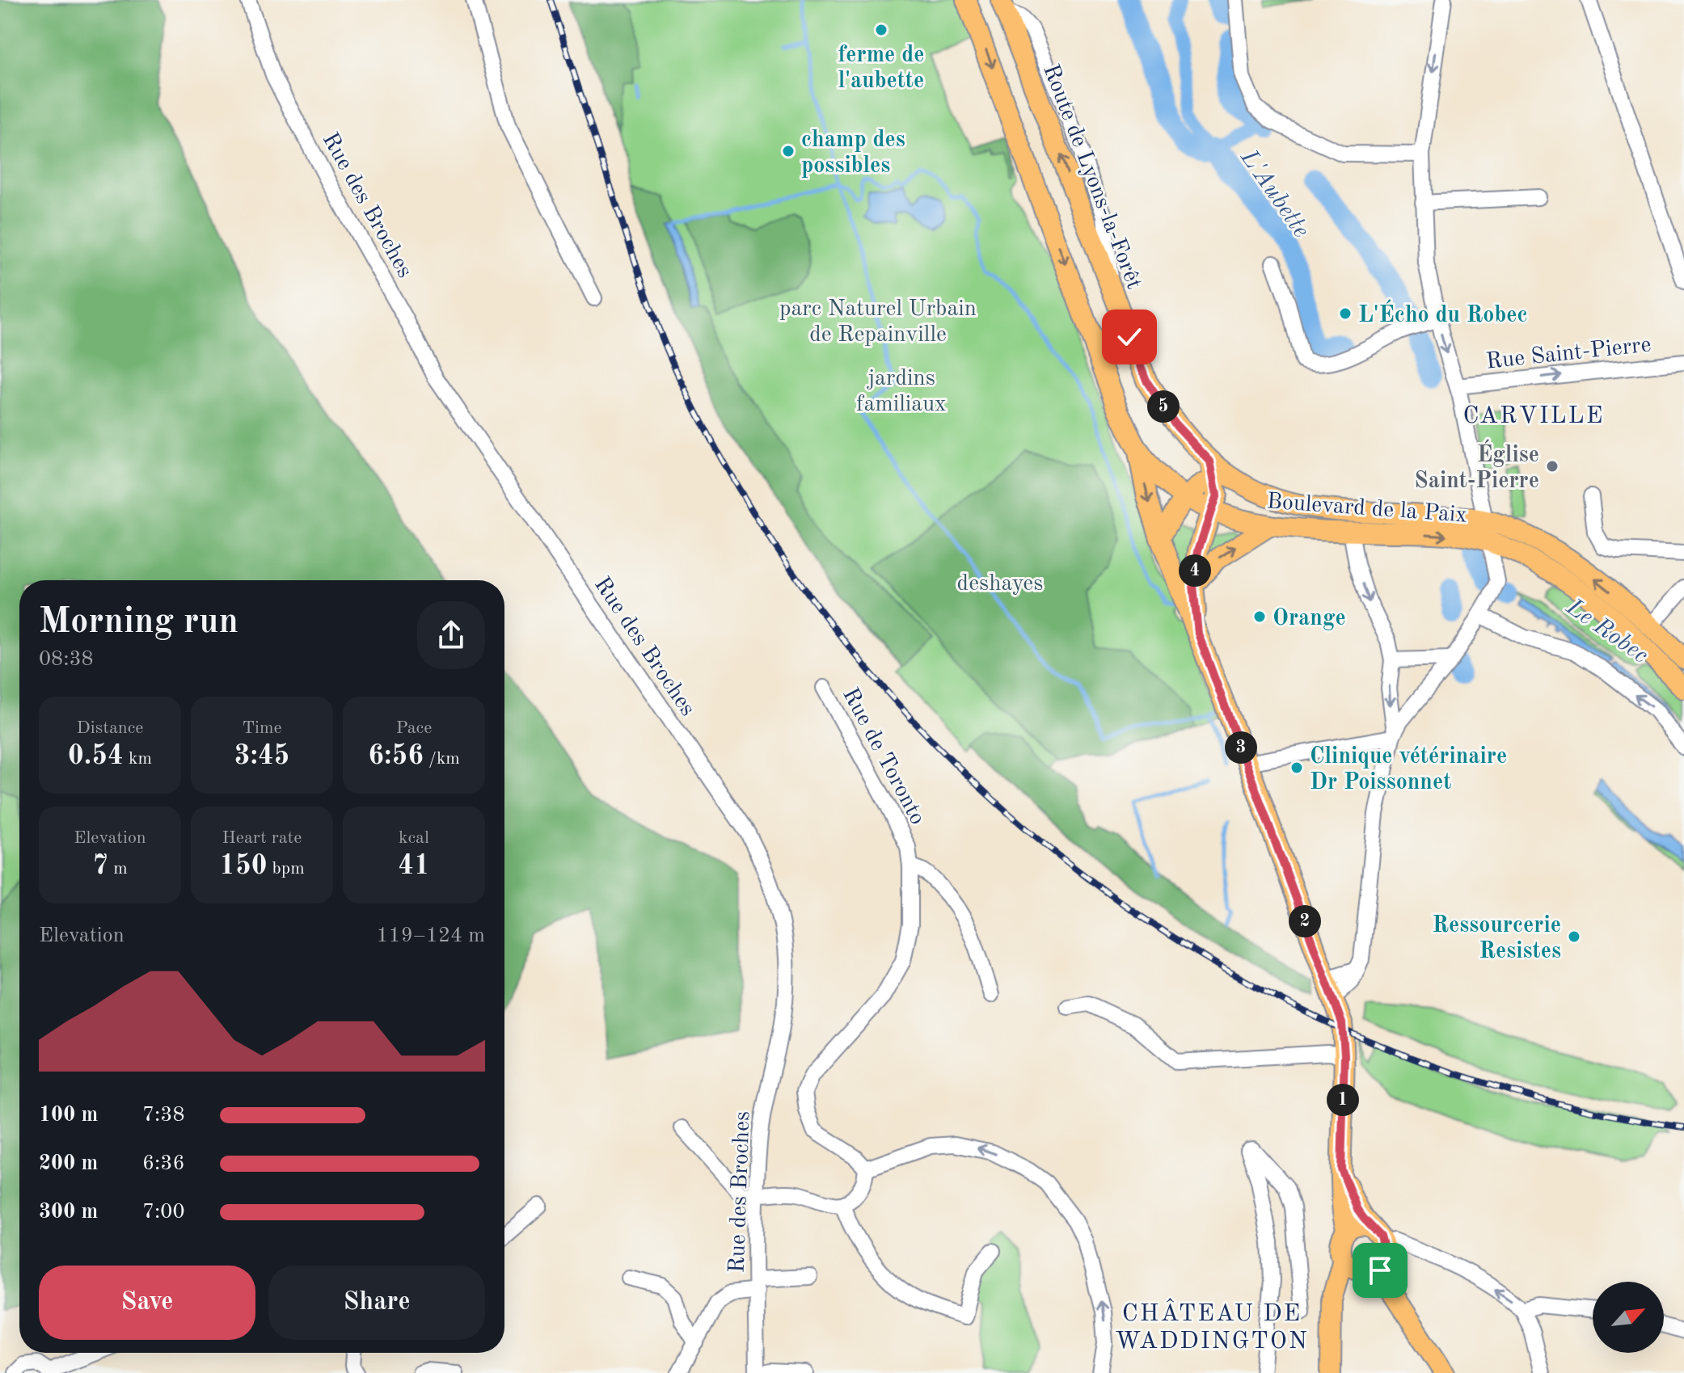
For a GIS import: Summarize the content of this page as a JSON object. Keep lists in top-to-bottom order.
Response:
{
  "streets": {
    "main road": ["Route de Lyons-la-Forêt", "Boulevard de la Paix"],
    "street": ["Rue des Broches", "Rue Saint-Pierre", "Rue de Toronto"]
  },
  "crossings": [
    ["Route de Lyons-la-Forêt", "Boulevard de la Paix"]
  ],
  "one_way": ["Rue Saint-Pierre"],
  "districts": ["CARVILLE", "CHÂTEAU DE WADDINGTON"],
  "water": ["L'Aubette", "Le Robec"],
  "parks": ["parc Naturel Urbain de Repainville", "jardins familiaux", "deshayes"],
  "places": [
    "ferme de l'aubette",
    "champ des possibles",
    "L'Écho du Robec",
    "Église Saint-Pierre",
    "Orange",
    "Clinique vétérinaire Dr Poissonnet",
    "Ressourcerie Resistes"
  ],
  "north": "top right",
  "page": {
    "pins": [
      "5",
      "4",
      "3",
      "2",
      "1"
    ],
    "heading": ["Morning run", "08:38"],
    "stats": [
      ["Distance", "0.54 km"],
      ["Time", "3:45"],
      ["Pace", "6:56 /km"],
      ["Elevation", "7 m"],
      ["Heart rate", "150 bpm"],
      ["kcal", "41"]
    ],
    "chart": ["Elevation", "119–124 m"],
    "list": [
      {
        "name": "100 m",
        "note": "7:38"
      },
      {
        "name": "200 m",
        "note": "6:36"
      },
      {
        "name": "300 m",
        "note": "7:00"
      }
    ],
    "buttons": ["Save", "Share"]
  }
}
